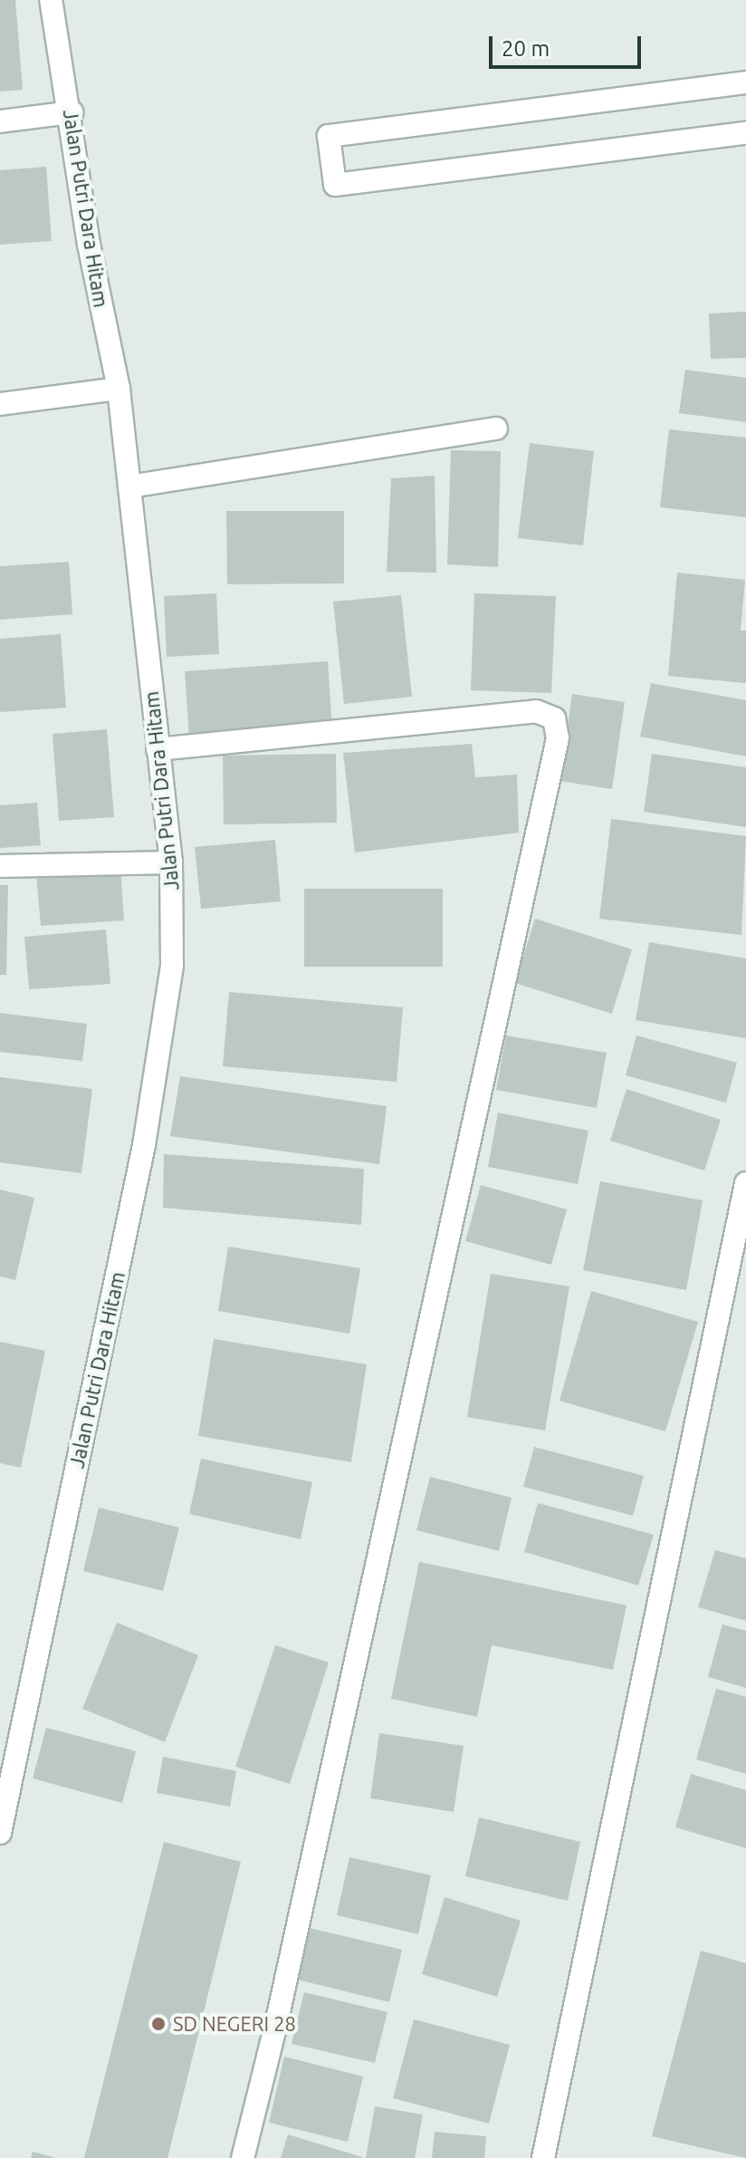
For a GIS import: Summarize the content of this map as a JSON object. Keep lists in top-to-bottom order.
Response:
{
  "streets": {
    "street": ["Jalan Putri Dara Hitam"]
  },
  "places": ["SD NEGERI 28"],
  "scale_bar": "20 m"
}
